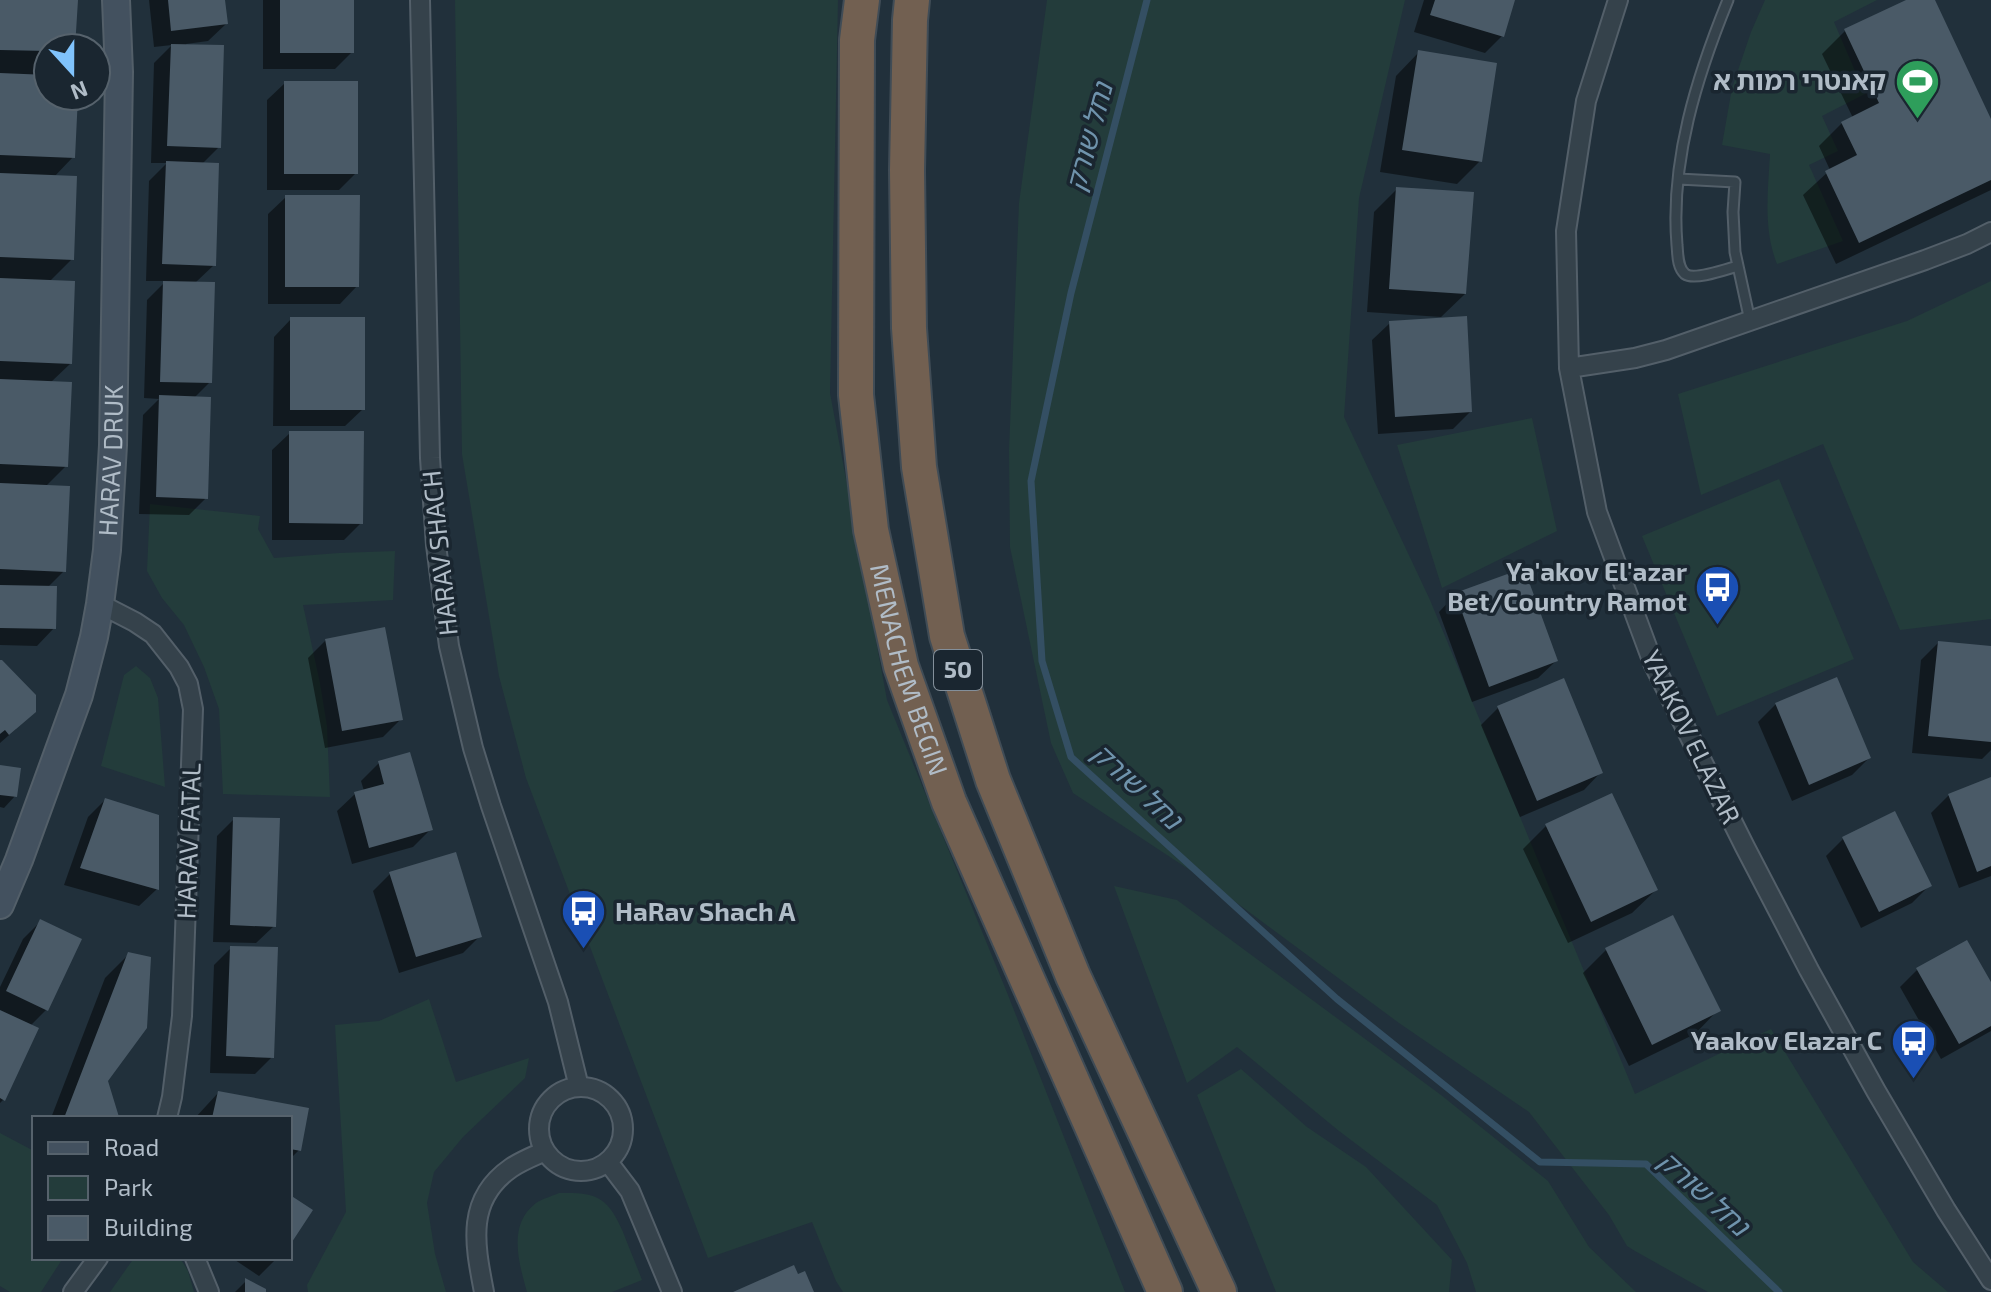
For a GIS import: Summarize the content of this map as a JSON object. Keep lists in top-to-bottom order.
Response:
{
  "streets": {
    "highway": ["MENACHEM BEGIN", "50"],
    "street": [
      "HARAV DRUK",
      "HARAV SHACH",
      "YAAKOV ELAZAR",
      "HARAV FATAL"
    ]
  },
  "crossings": [
    ["HARAV DRUK", "HARAV FATAL"]
  ],
  "water": ["נחל שורק"],
  "places": {
    "sports": ["קאנטרי רמות א"],
    "bus stop": ["Ya'akov El'azar Bet/Country Ramot", "HaRav Shach A", "Yaakov Elazar C"]
  },
  "legend": ["Road", "Park", "Building"],
  "north": "bottom"
}
